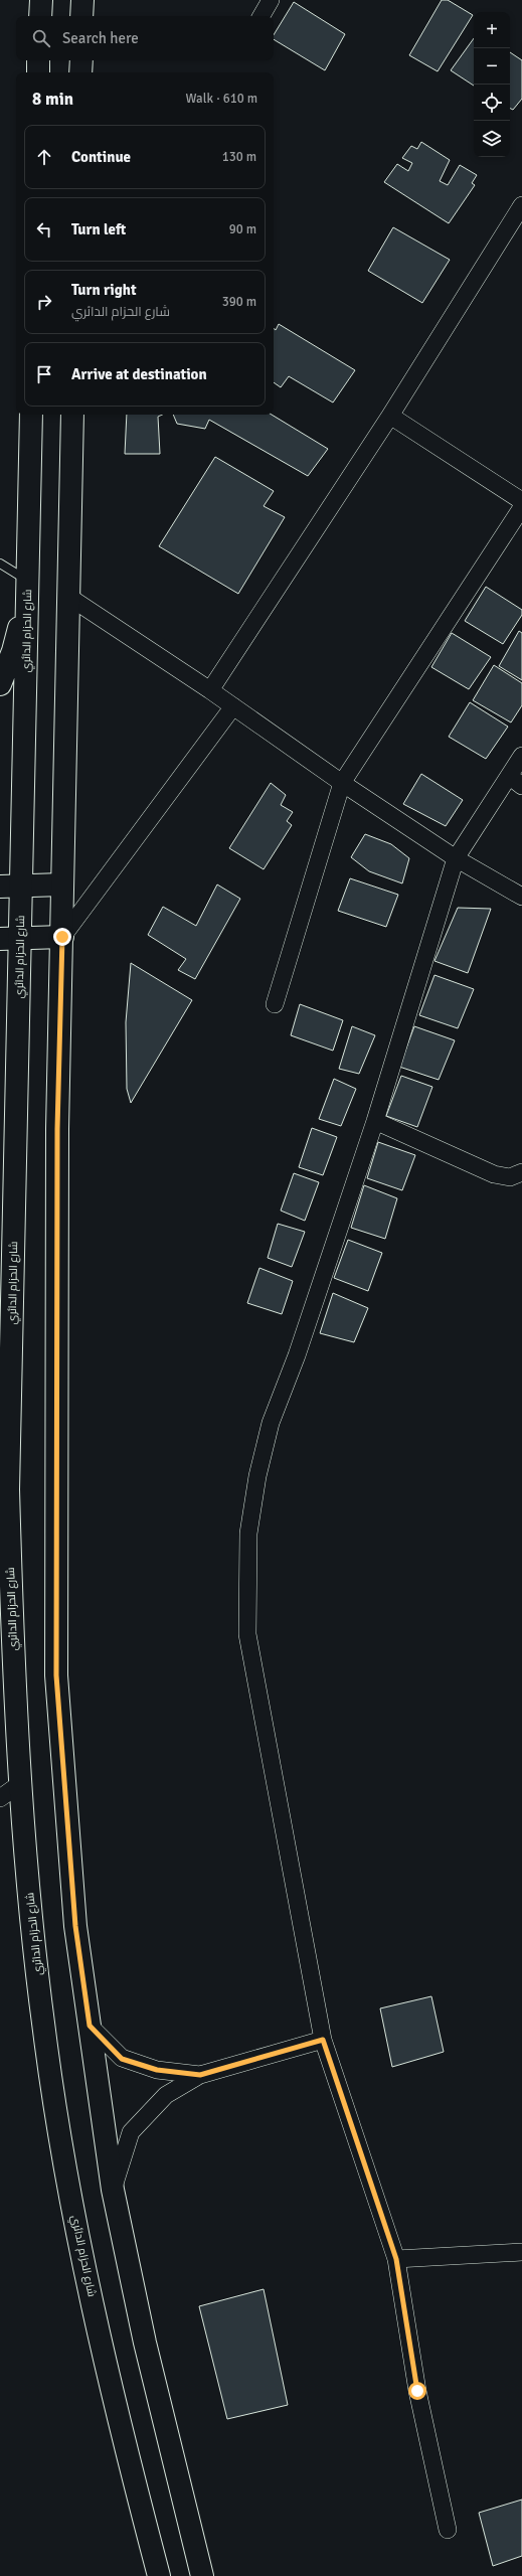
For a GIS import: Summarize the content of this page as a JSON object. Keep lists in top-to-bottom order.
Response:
{
  "streets": {
    "main road": ["شارع الحزام الدائري"]
  },
  "page": {
    "map_buttons": ["+", "−"],
    "search": "Search here",
    "heading": ["8 min", "Walk · 610 m"],
    "list": [
      ["Continue", "130 m"],
      ["Turn left", "90 m"],
      ["Turn right", "شارع الحزام الدائري", "390 m"],
      "Arrive at destination"
    ]
  }
}
